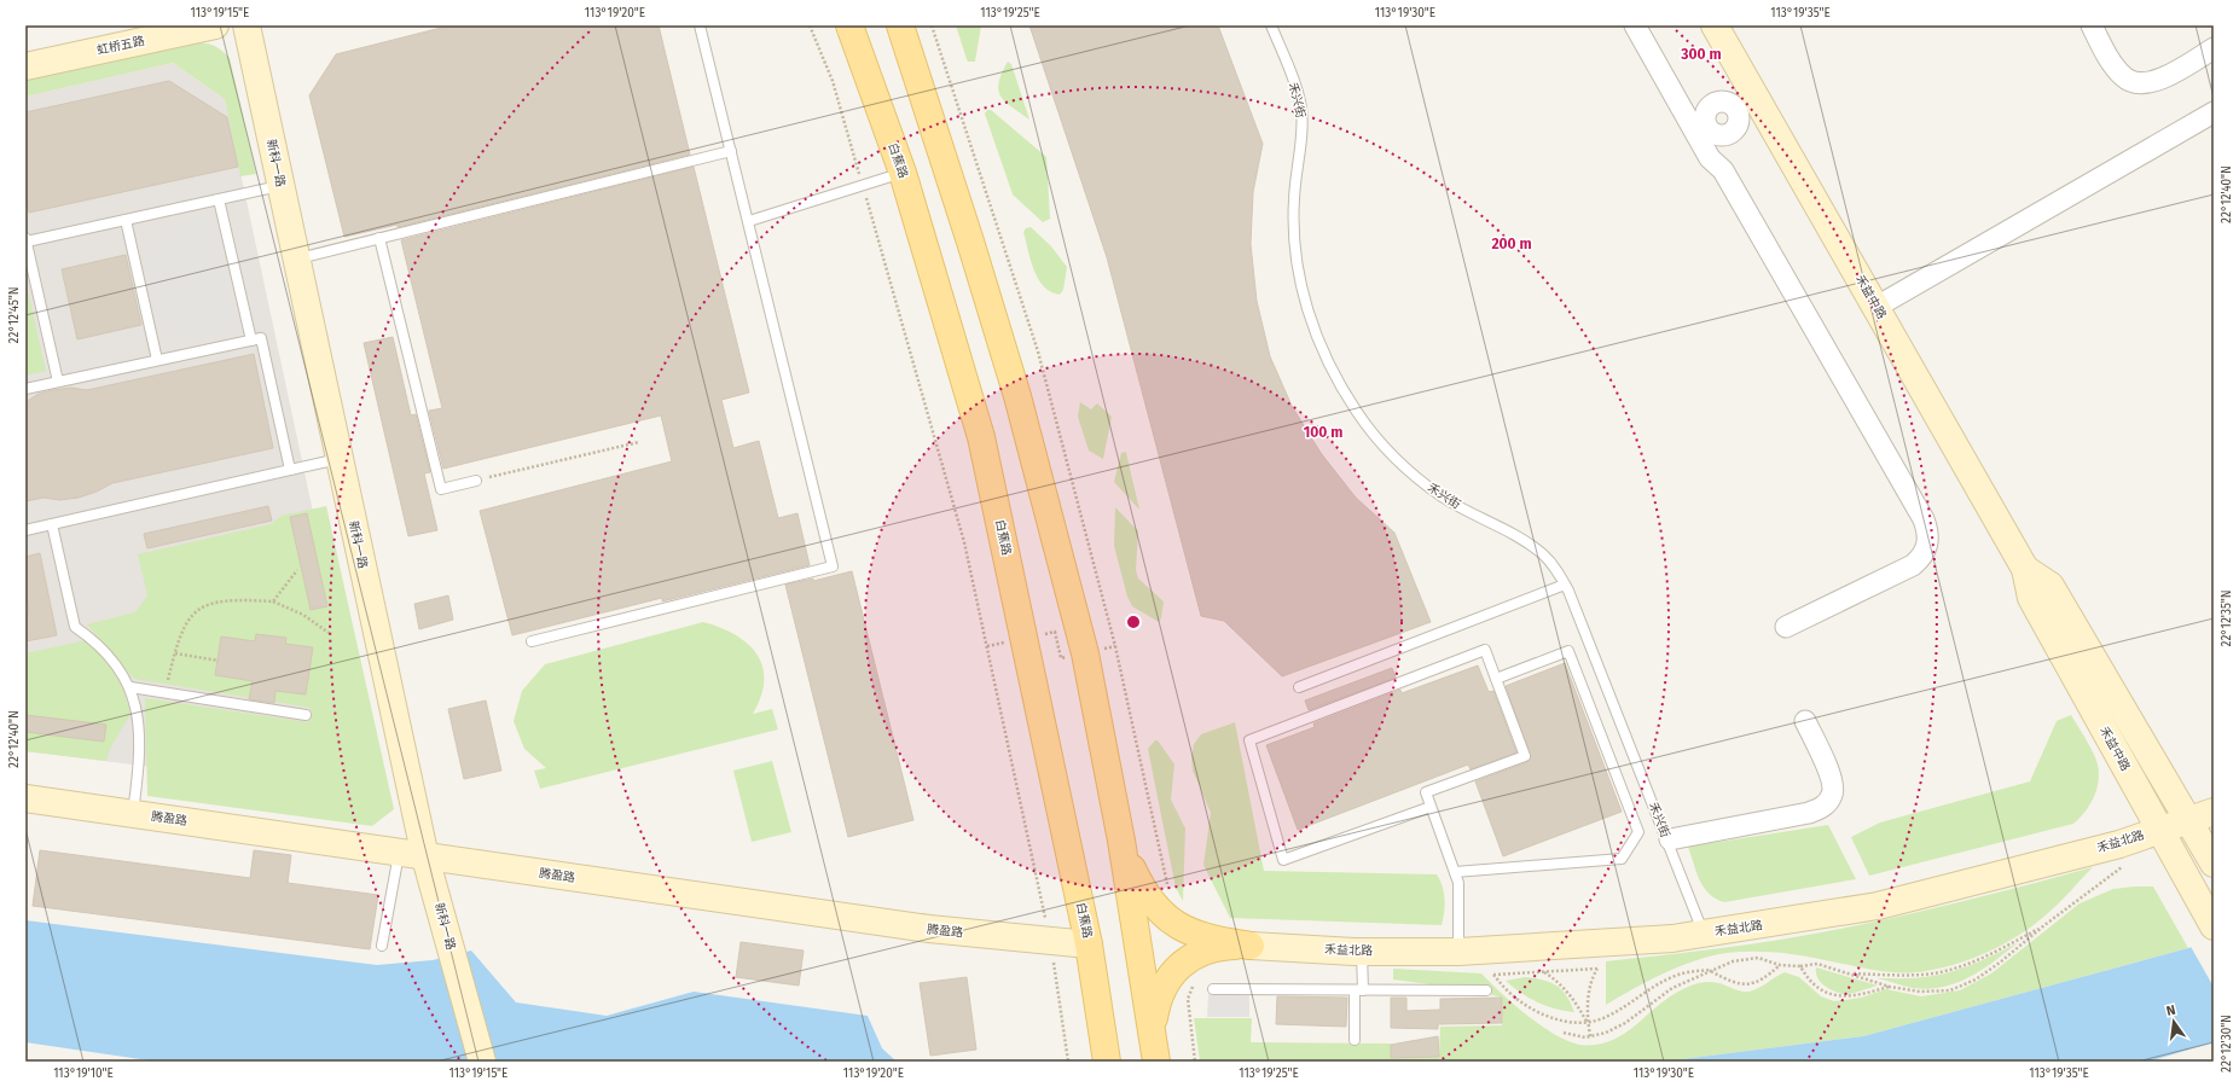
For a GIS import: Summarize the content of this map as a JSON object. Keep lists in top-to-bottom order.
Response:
{
  "streets": {
    "main road": ["白蕉路"],
    "street": [
      "虹桥五路",
      "新科一路",
      "禾益中路",
      "腾盈路",
      "禾益北路"
    ],
    "lane": ["禾兴街"]
  },
  "crossings": [
    ["禾兴街", "禾益北路"],
    ["白蕉路", "腾盈路"],
    ["新科一路", "腾盈路"],
    ["禾益中路", "禾益北路"]
  ],
  "north": "top",
  "coordinates": [
    "113°19'15\"E",
    "113°19'20\"E",
    "113°19'25\"E",
    "113°19'30\"E",
    "113°19'35\"E",
    "22°12'40\"N",
    "22°12'45\"N",
    "22°12'35\"N",
    "22°12'30\"N",
    "113°19'10\"E"
  ],
  "rings": ["300 m", "200 m", "100 m"]
}
